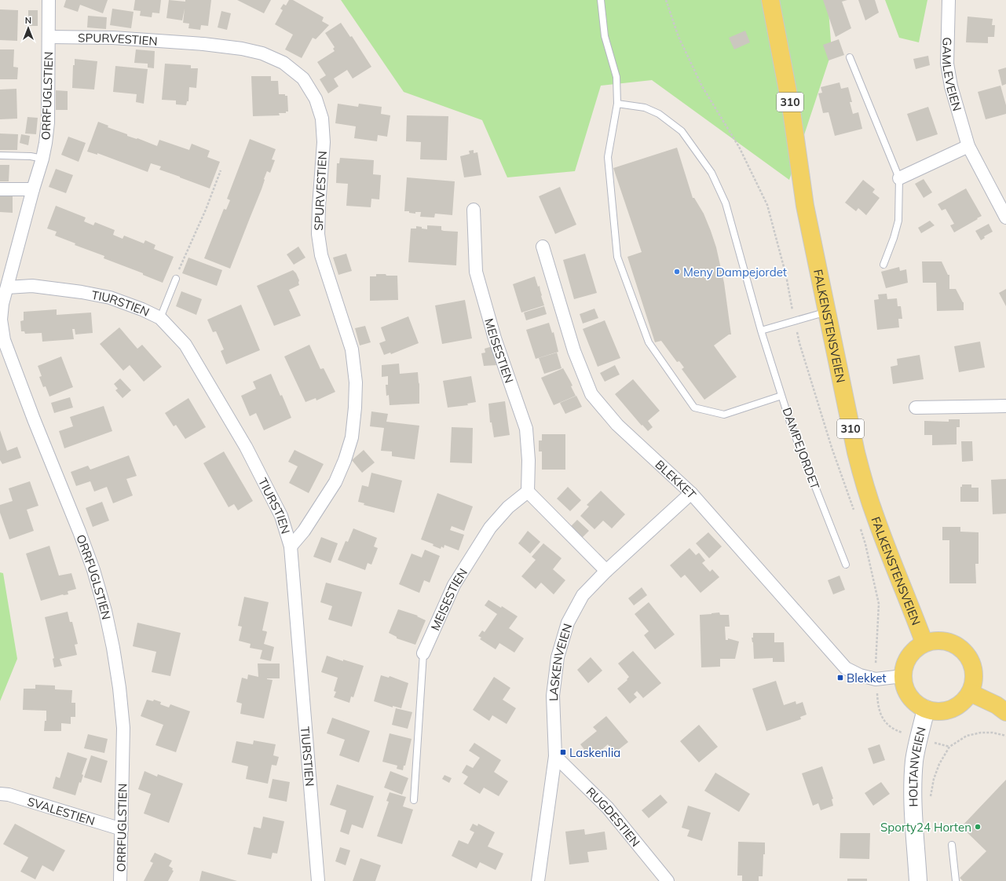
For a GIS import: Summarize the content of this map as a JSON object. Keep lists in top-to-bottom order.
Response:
{
  "streets": {
    "main road": ["310", "FALKENSTENSVEIEN", "HOLTANVEIEN"],
    "street": [
      "SPURVESTIEN",
      "GAMLEVEIEN",
      "ORRFUGLSTIEN",
      "TIURSTIEN",
      "MEISESTIEN",
      "BLEKKET",
      "LASKENVEIEN",
      "SVALESTIEN",
      "RUGDESTIEN"
    ],
    "lane": ["DAMPEJORDET"]
  },
  "crossings": [
    ["SPURVESTIEN", "ORRFUGLSTIEN"],
    ["SPURVESTIEN", "TIURSTIEN"],
    ["ORRFUGLSTIEN", "TIURSTIEN"],
    ["ORRFUGLSTIEN", "SVALESTIEN"],
    ["FALKENSTENSVEIEN", "BLEKKET"],
    ["FALKENSTENSVEIEN", "HOLTANVEIEN"],
    ["BLEKKET", "LASKENVEIEN"],
    ["BLEKKET", "HOLTANVEIEN"],
    ["LASKENVEIEN", "RUGDESTIEN"]
  ],
  "places": {
    "other": ["Meny Dampejordet", "Sporty24 Horten"],
    "transit": ["Blekket", "Laskenlia"]
  },
  "north": "top"
}
